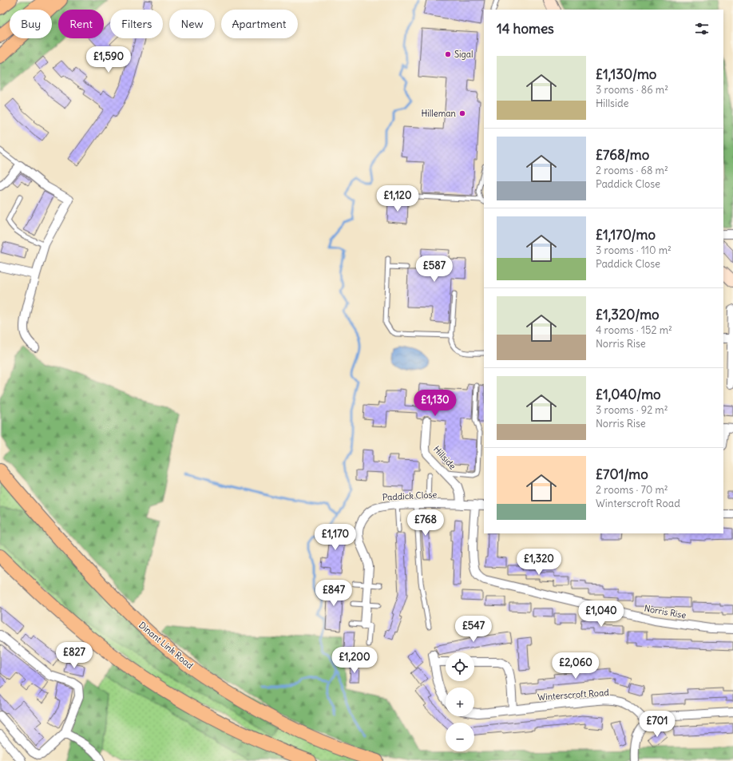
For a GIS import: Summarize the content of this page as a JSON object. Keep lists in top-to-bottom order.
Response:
{
  "streets": {
    "main road": ["Dinant Link Road"],
    "street": [
      "Hillside",
      "Paddick Close",
      "Norris Rise",
      "Winterscroft Road"
    ]
  },
  "crossings": [
    ["Hillside", "Paddick Close"],
    ["Paddick Close", "Norris Rise"]
  ],
  "places": ["Sigal", "Hilleman"],
  "page": {
    "chip": [
      "Buy",
      "Rent",
      "Filters",
      "New",
      "Apartment"
    ],
    "heading": "14 homes",
    "price": [
      "£1,590",
      "£1,120",
      "£587",
      "£1,130",
      "£768",
      "£1,170",
      "£1,320",
      "£847",
      "£1,040",
      "£547",
      "£827",
      "£1,200",
      "£2,060",
      "£701"
    ],
    "list": [
      {
        "name": "£1,130/mo",
        "note": "3 rooms · 86 m² · Hillside"
      },
      {
        "name": "£768/mo",
        "note": "2 rooms · 68 m² · Paddick Close"
      },
      {
        "name": "£1,170/mo",
        "note": "3 rooms · 110 m² · Paddick Close"
      },
      {
        "name": "£1,320/mo",
        "note": "4 rooms · 152 m² · Norris Rise"
      },
      {
        "name": "£1,040/mo",
        "note": "3 rooms · 92 m² · Norris Rise"
      },
      {
        "name": "£701/mo",
        "note": "2 rooms · 70 m² · Winterscroft Road"
      }
    ],
    "map_buttons": ["+", "−"]
  }
}
